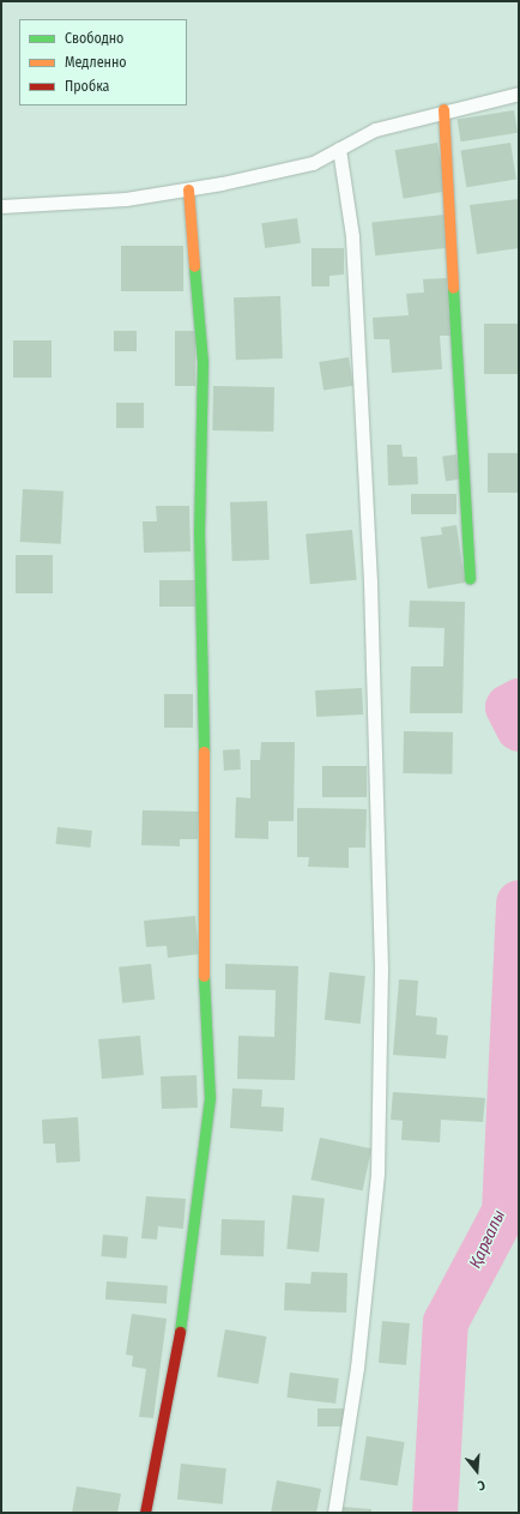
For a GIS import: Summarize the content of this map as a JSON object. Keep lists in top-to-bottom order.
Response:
{
  "water": ["Қарғалы"],
  "legend": ["Свободно", "Медленно", "Пробка"],
  "north": "bottom"
}
